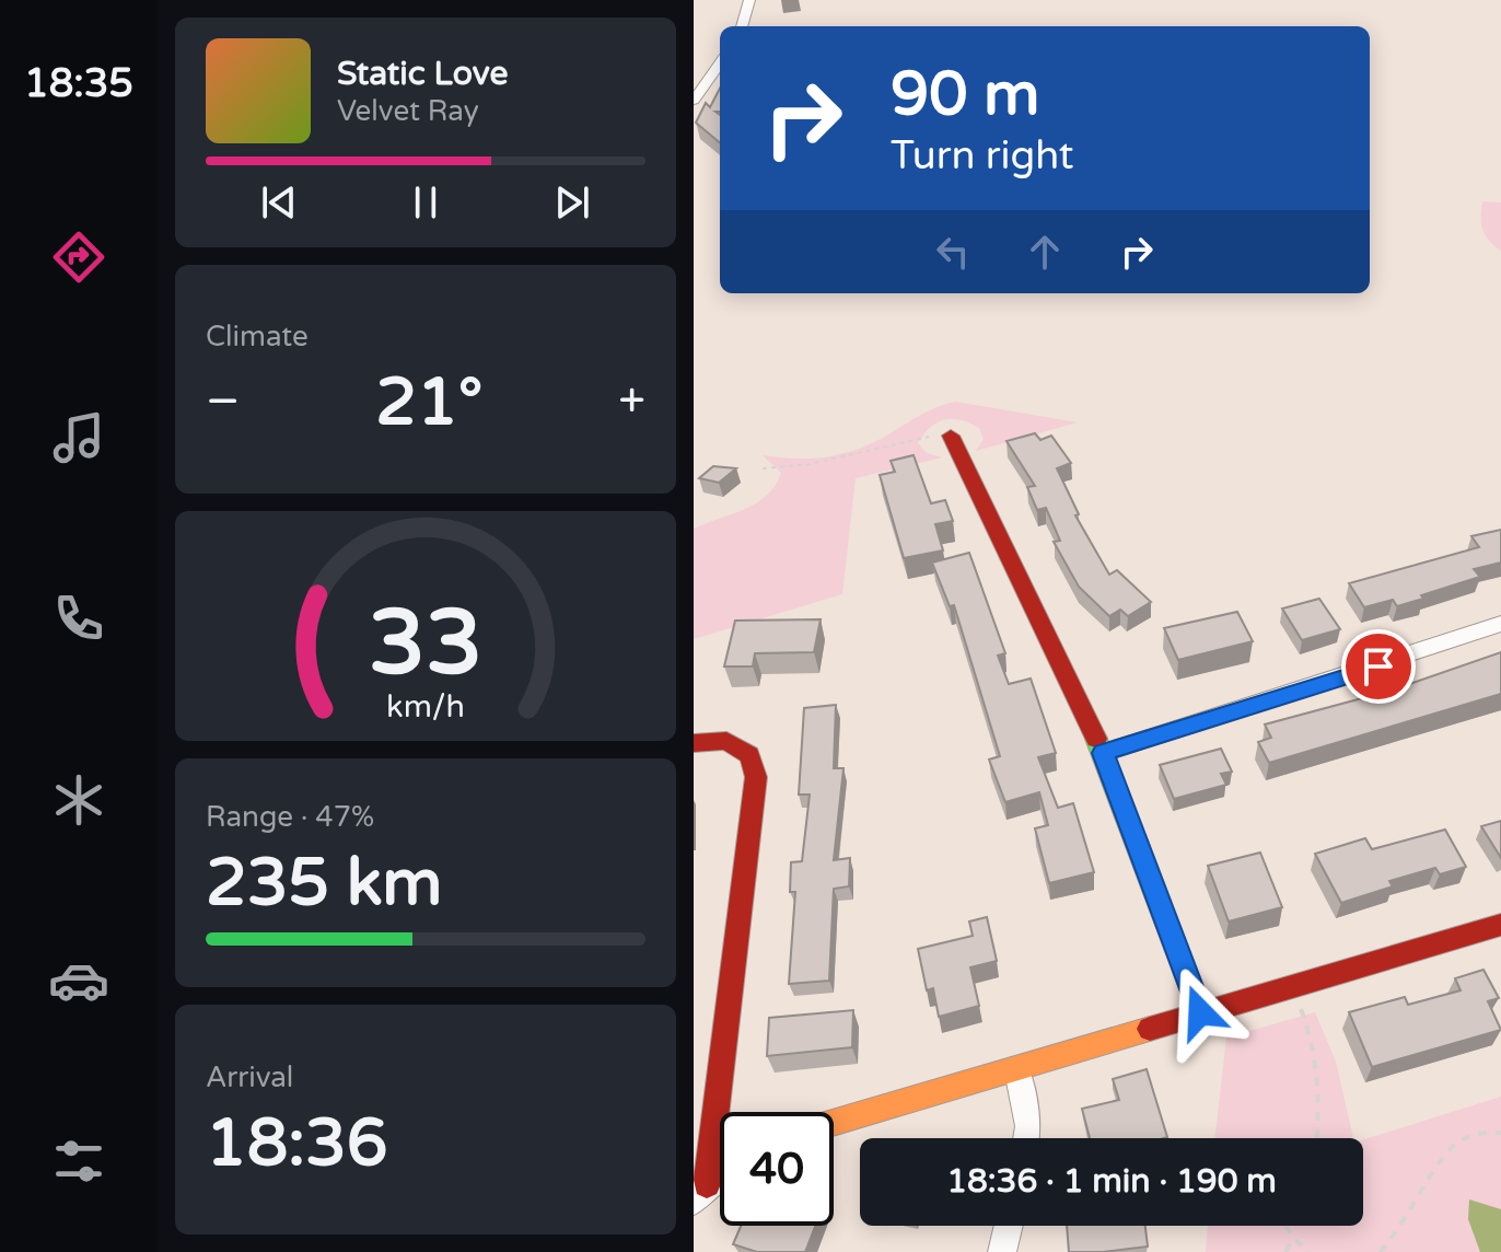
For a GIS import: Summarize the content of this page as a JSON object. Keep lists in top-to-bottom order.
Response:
{
  "page": {
    "tabs": "18:35",
    "turn": ["90 m", "Turn right"],
    "song": ["Static Love", "Velvet Ray"],
    "tile": [
      "Climate",
      ["Range · 47%", "235 km"],
      ["Arrival", "18:36"]
    ],
    "heat": ["−", "21°", "+"],
    "limit": "40",
    "trip": "18:36 · 1 min · 190 m",
    "gauge": ["33", "km/h"]
  }
}
